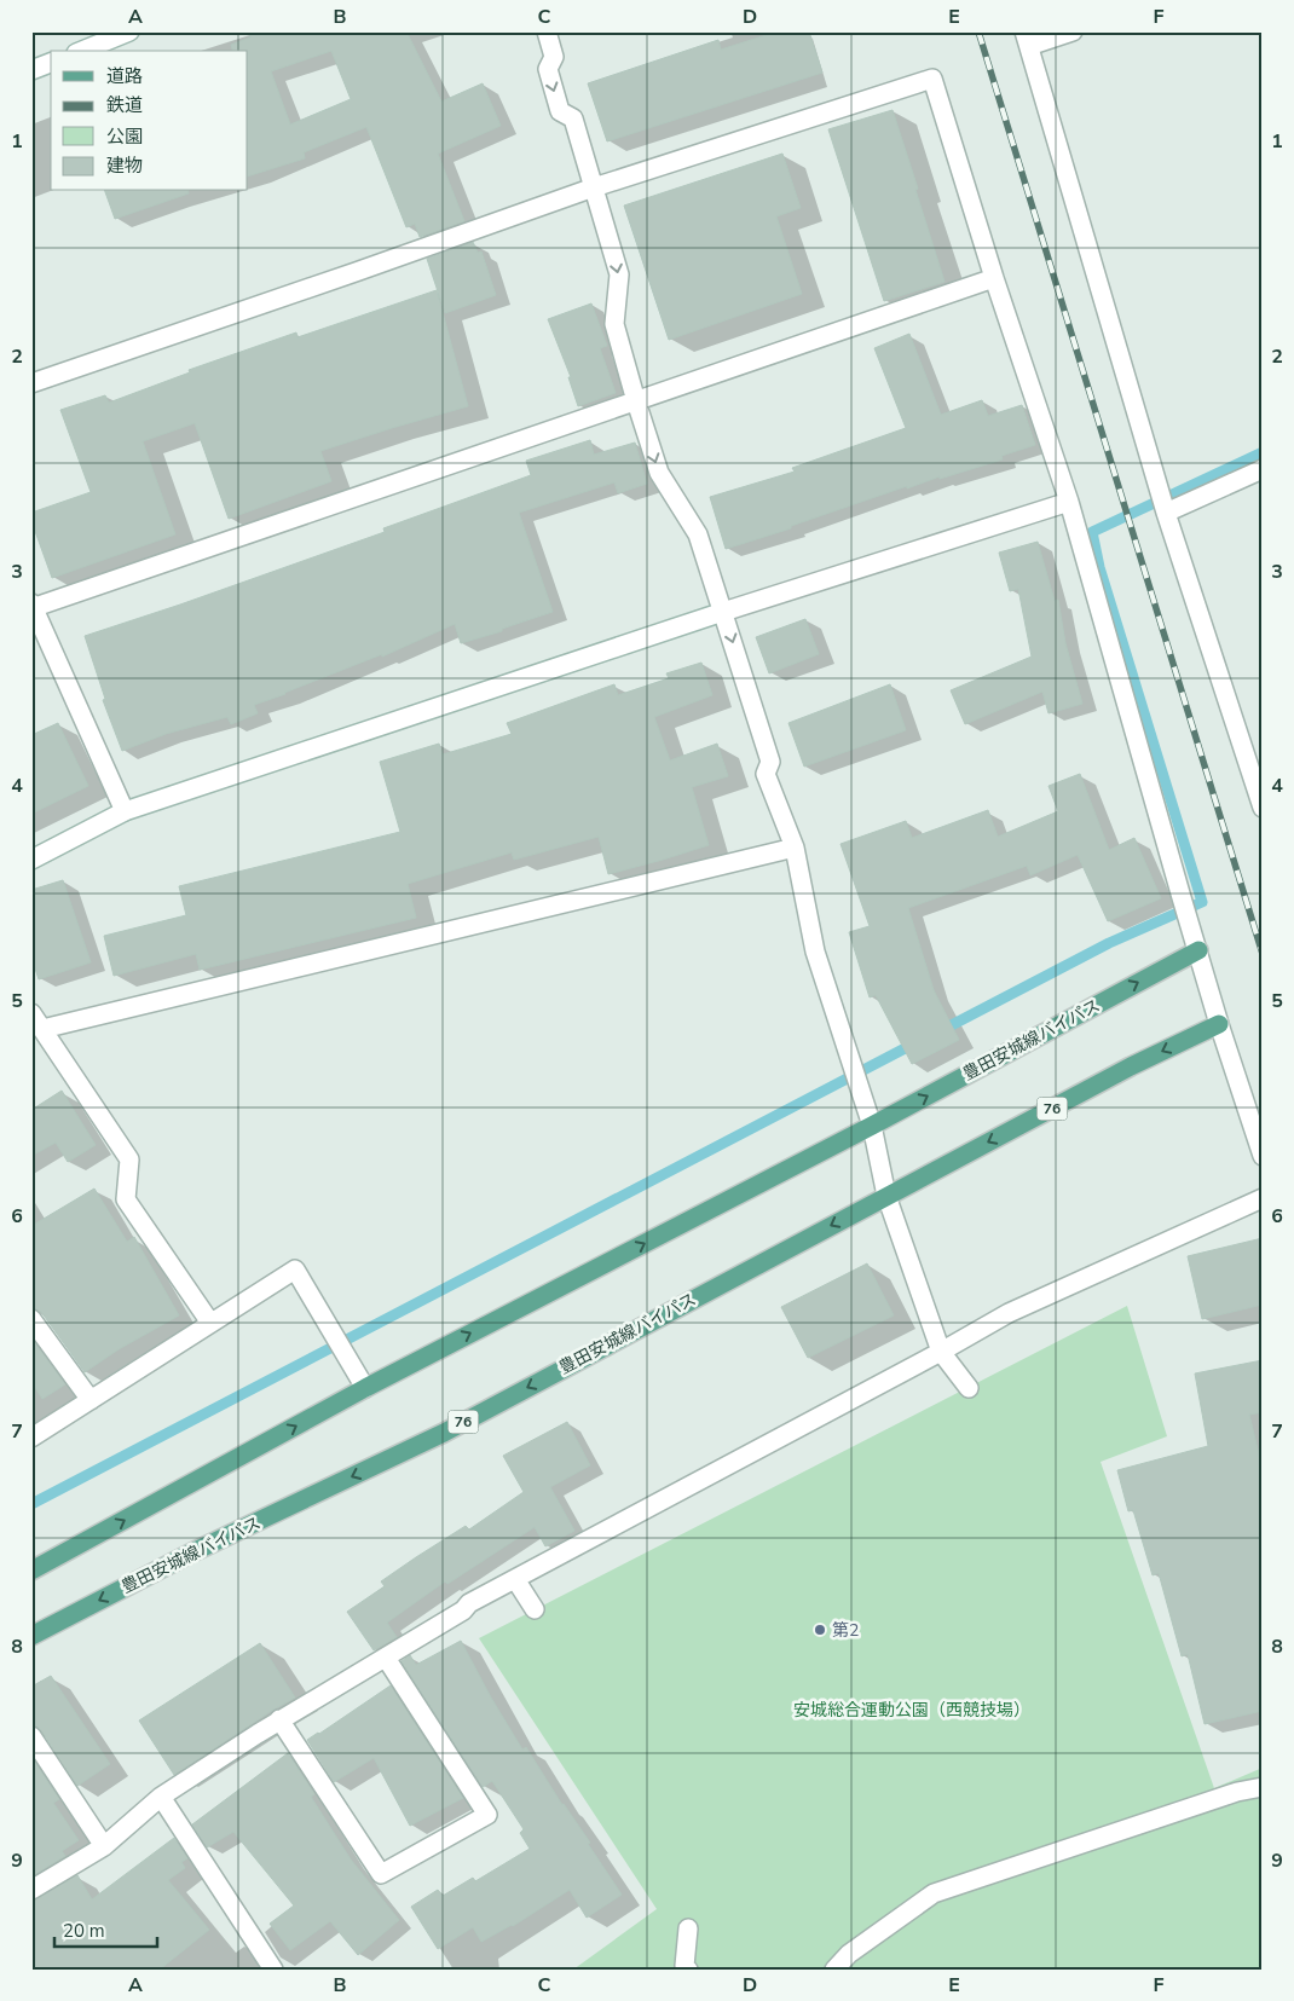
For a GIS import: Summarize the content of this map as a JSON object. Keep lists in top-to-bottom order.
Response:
{
  "streets": {
    "main road": ["豊田安城線バイパス", "76"]
  },
  "parks": ["安城総合運動公園（西競技場）"],
  "places": ["第2"],
  "legend": [
    "道路",
    "鉄道",
    "公園",
    "建物"
  ],
  "scale_bar": "20 m",
  "grid": {
    "columns": [
      "A",
      "B",
      "C",
      "D",
      "E",
      "F"
    ],
    "rows": [
      "1",
      "2",
      "3",
      "4",
      "5",
      "6",
      "7",
      "8",
      "9"
    ]
  }
}
